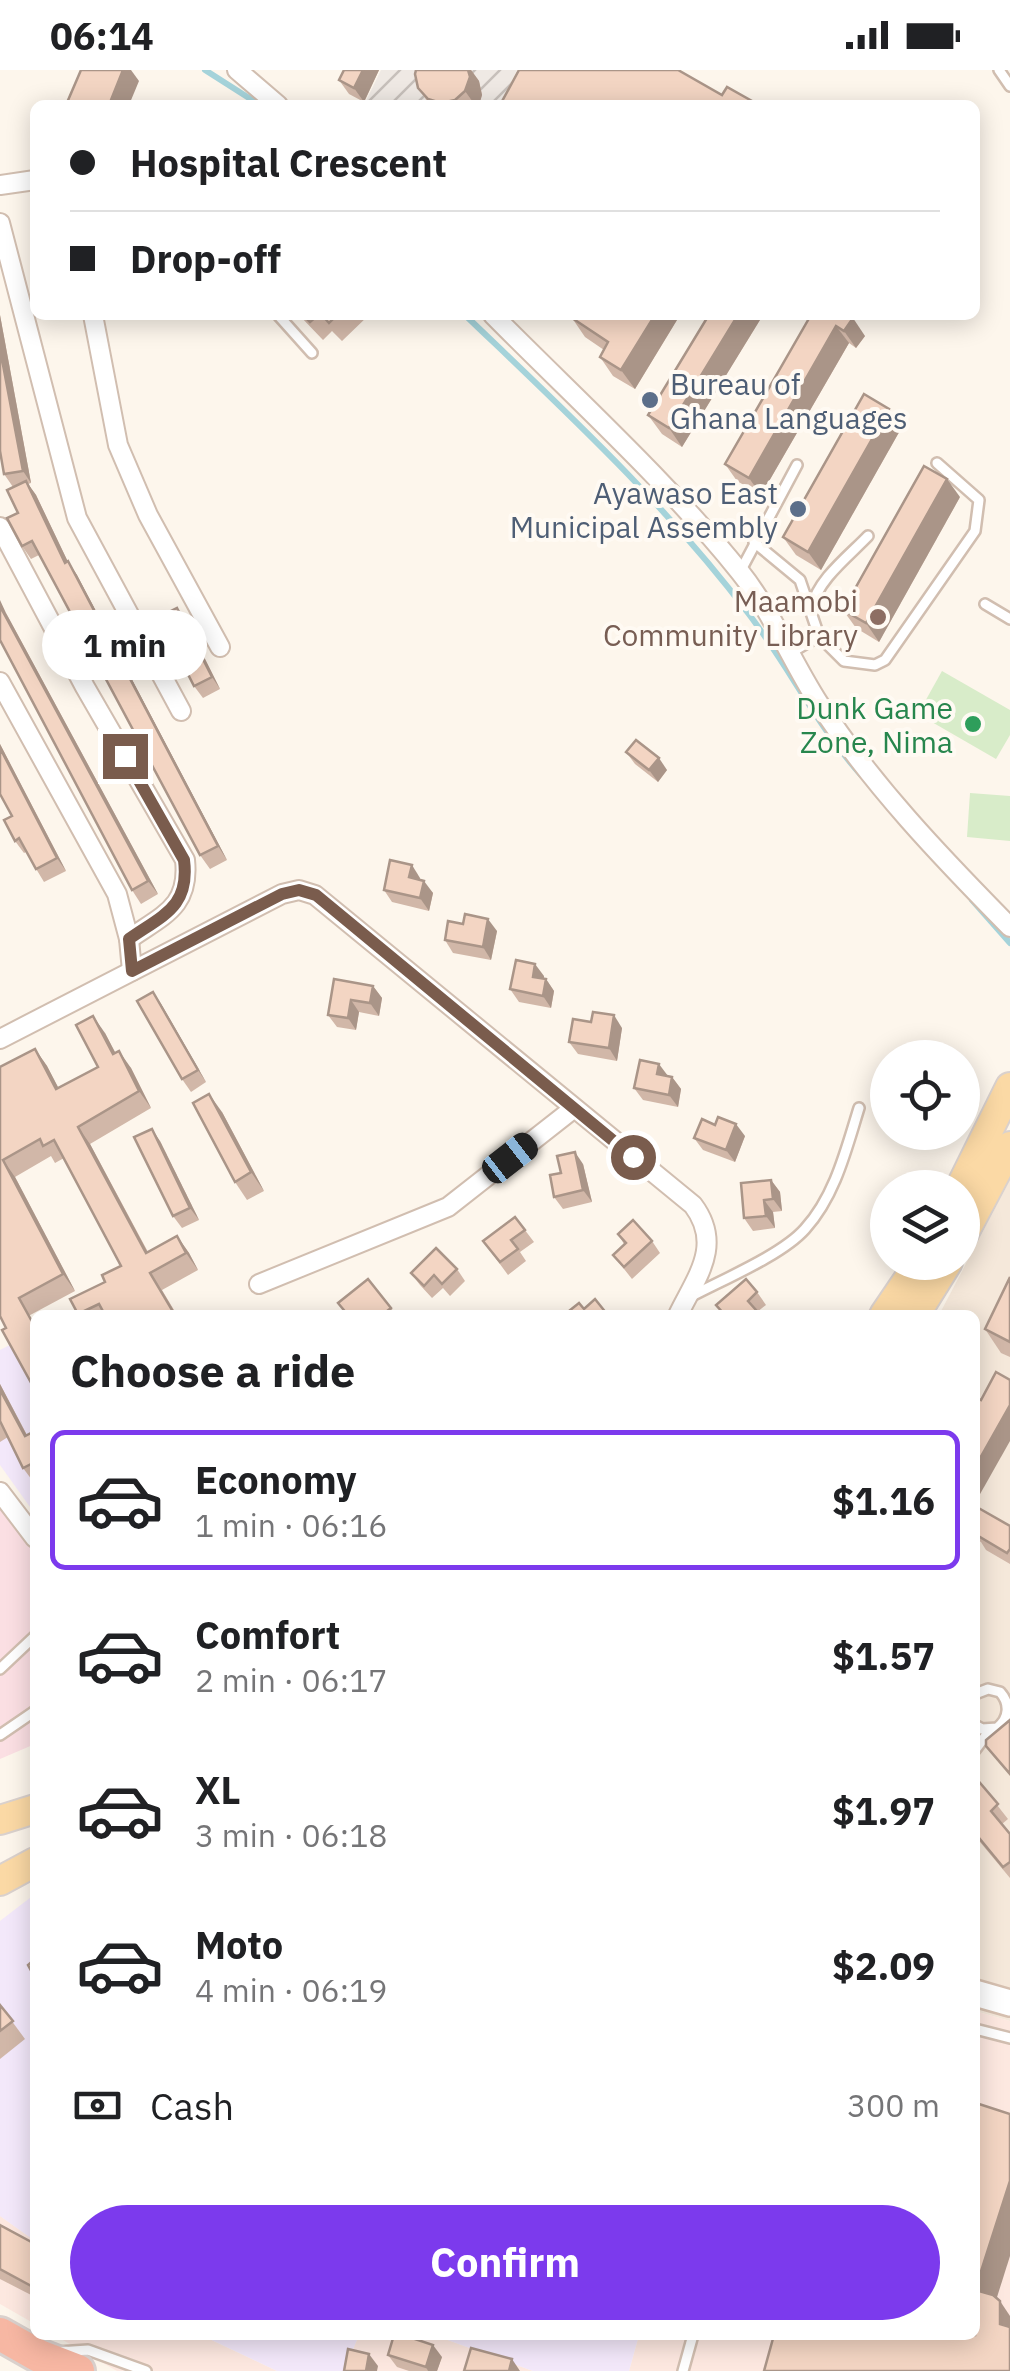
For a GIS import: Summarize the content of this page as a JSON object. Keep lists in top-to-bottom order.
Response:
{
  "places": [
    "Bureau of Ghana Languages",
    "Ayawaso East Municipal Assembly",
    "Maamobi Community Library",
    "Dunk Game Zone, Nima"
  ],
  "page": {
    "status": "06:14",
    "banner": ["Hospital Crescent", "Drop-off"],
    "bubble": "1 min",
    "heading": "Choose a ride",
    "list": [
      {
        "name": "Economy",
        "note": "1 min · 06:16",
        "value": "$1.16"
      },
      {
        "name": "Comfort",
        "note": "2 min · 06:17",
        "value": "$1.57"
      },
      {
        "name": "XL",
        "note": "3 min · 06:18",
        "value": "$1.97"
      },
      {
        "name": "Moto",
        "note": "4 min · 06:19",
        "value": "$2.09"
      }
    ],
    "pay": ["Cash", "300 m"],
    "buttons": "Confirm"
  }
}
